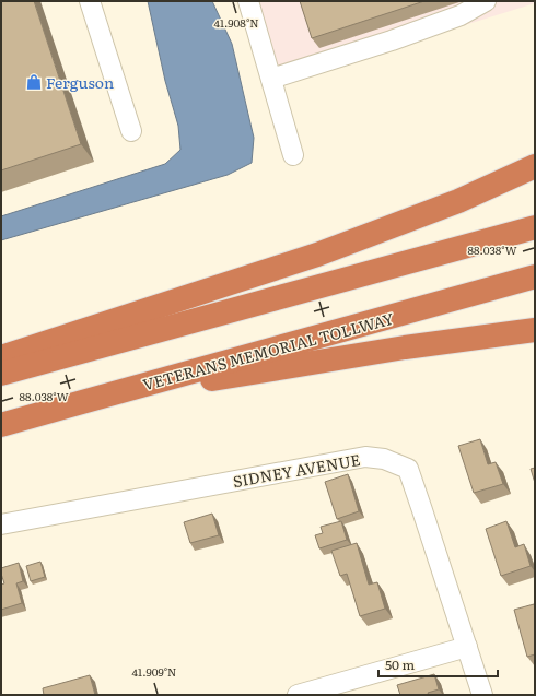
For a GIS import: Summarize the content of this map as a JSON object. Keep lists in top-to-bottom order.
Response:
{
  "streets": {
    "highway": ["VETERANS MEMORIAL TOLLWAY"],
    "street": ["SIDNEY AVENUE"]
  },
  "places": {
    "shop": ["Ferguson"]
  },
  "scale_bar": "50 m",
  "coordinates": ["41.908°N", "88.038°W", "41.909°N"]
}
